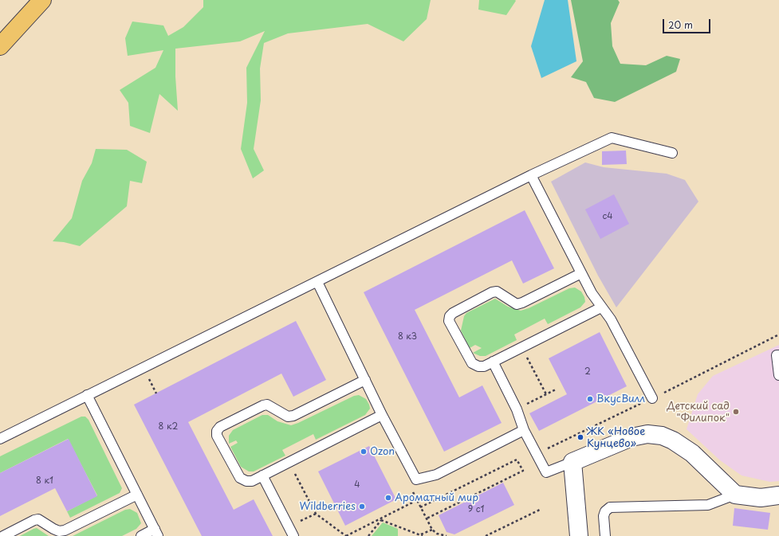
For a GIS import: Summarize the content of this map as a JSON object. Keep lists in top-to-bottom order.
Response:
{
  "places": [
    "ВкусВилл",
    "Детский сад \"Филипок\"",
    "ЖК «Новое Кунцево»",
    "Ozon",
    "Ароматный мир",
    "Wildberries"
  ],
  "house_numbers": [
    "с4",
    "8 к3",
    "2",
    "8 к2",
    "8 к1",
    "4",
    "9 с1"
  ],
  "scale_bar": "20 m"
}
